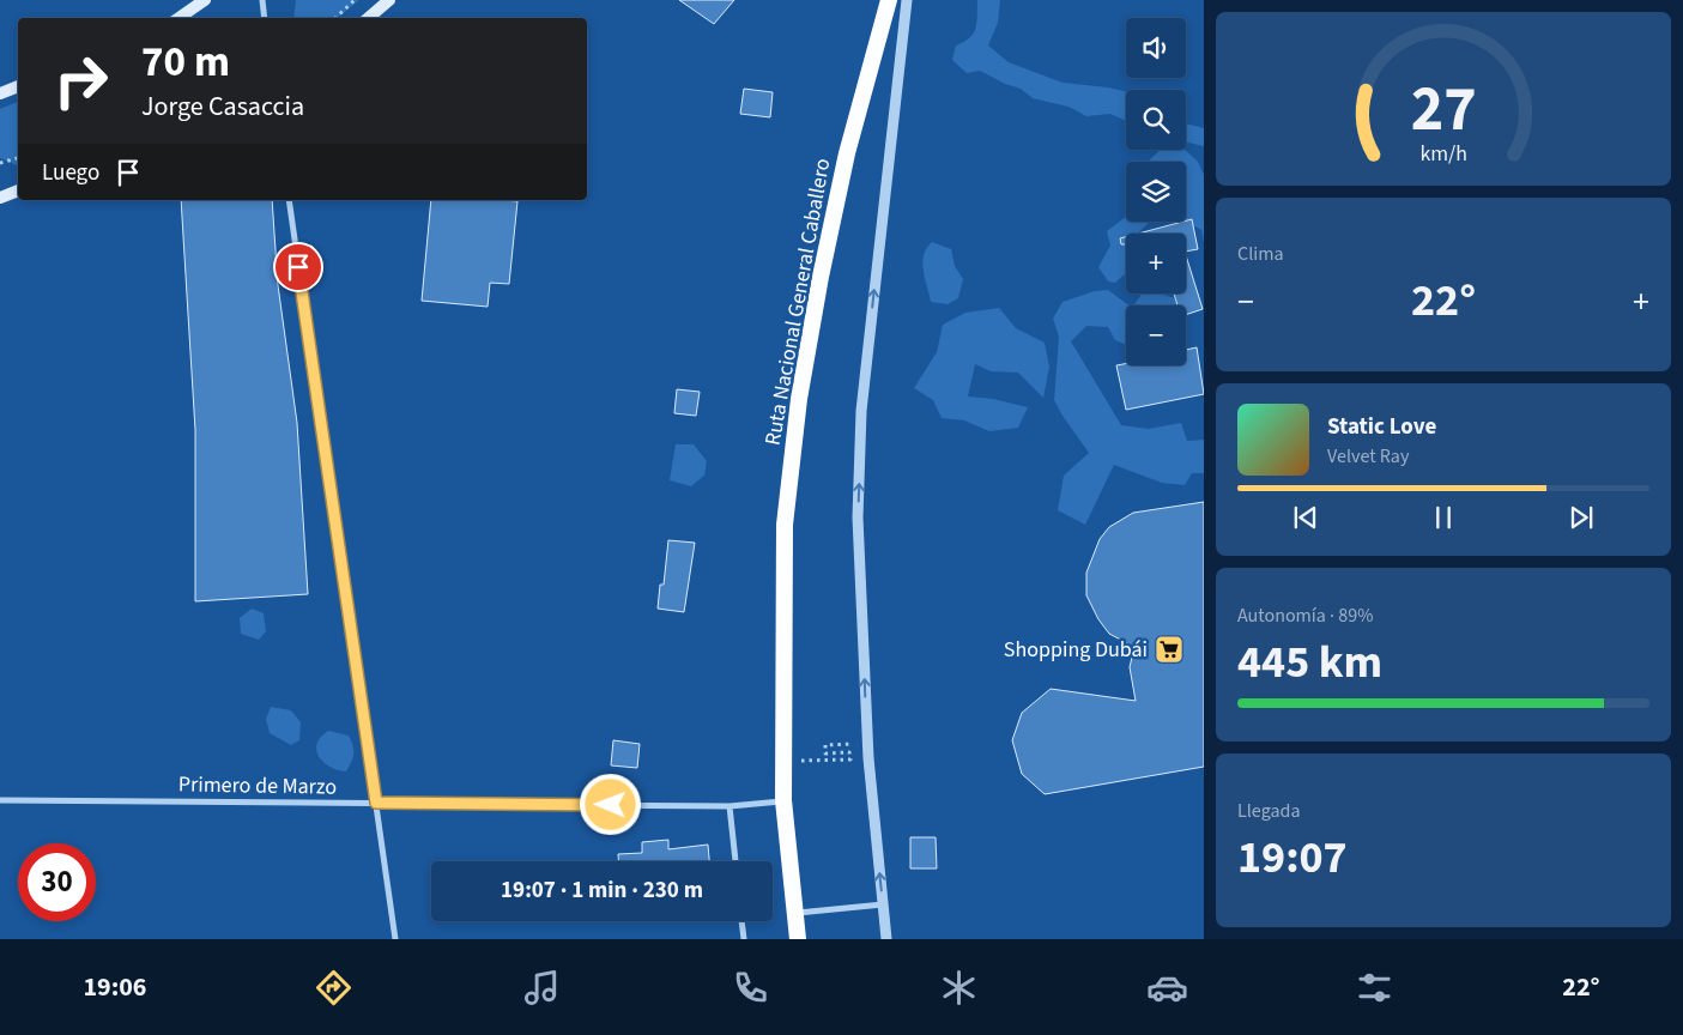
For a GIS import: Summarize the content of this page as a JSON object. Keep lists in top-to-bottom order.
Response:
{
  "streets": {
    "highway": ["Ruta Nacional General Caballero"],
    "street": ["Primero de Marzo"]
  },
  "crossings": [
    ["Ruta Nacional General Caballero", "Primero de Marzo"]
  ],
  "places": {
    "supermarket": ["Shopping Dubái"]
  },
  "page": {
    "map_buttons": ["+", "−"],
    "turn": ["70 m", "Jorge Casaccia"],
    "then": "Luego",
    "tile": [
      "Clima",
      ["Autonomía · 89%", "445 km"],
      ["Llegada", "19:07"]
    ],
    "heat": ["−", "22°", "+"],
    "song": ["Static Love", "Velvet Ray"],
    "limit": "30",
    "trip": "19:07 · 1 min · 230 m",
    "tabs": ["19:06", "22°"],
    "gauge": ["27", "km/h"]
  }
}
